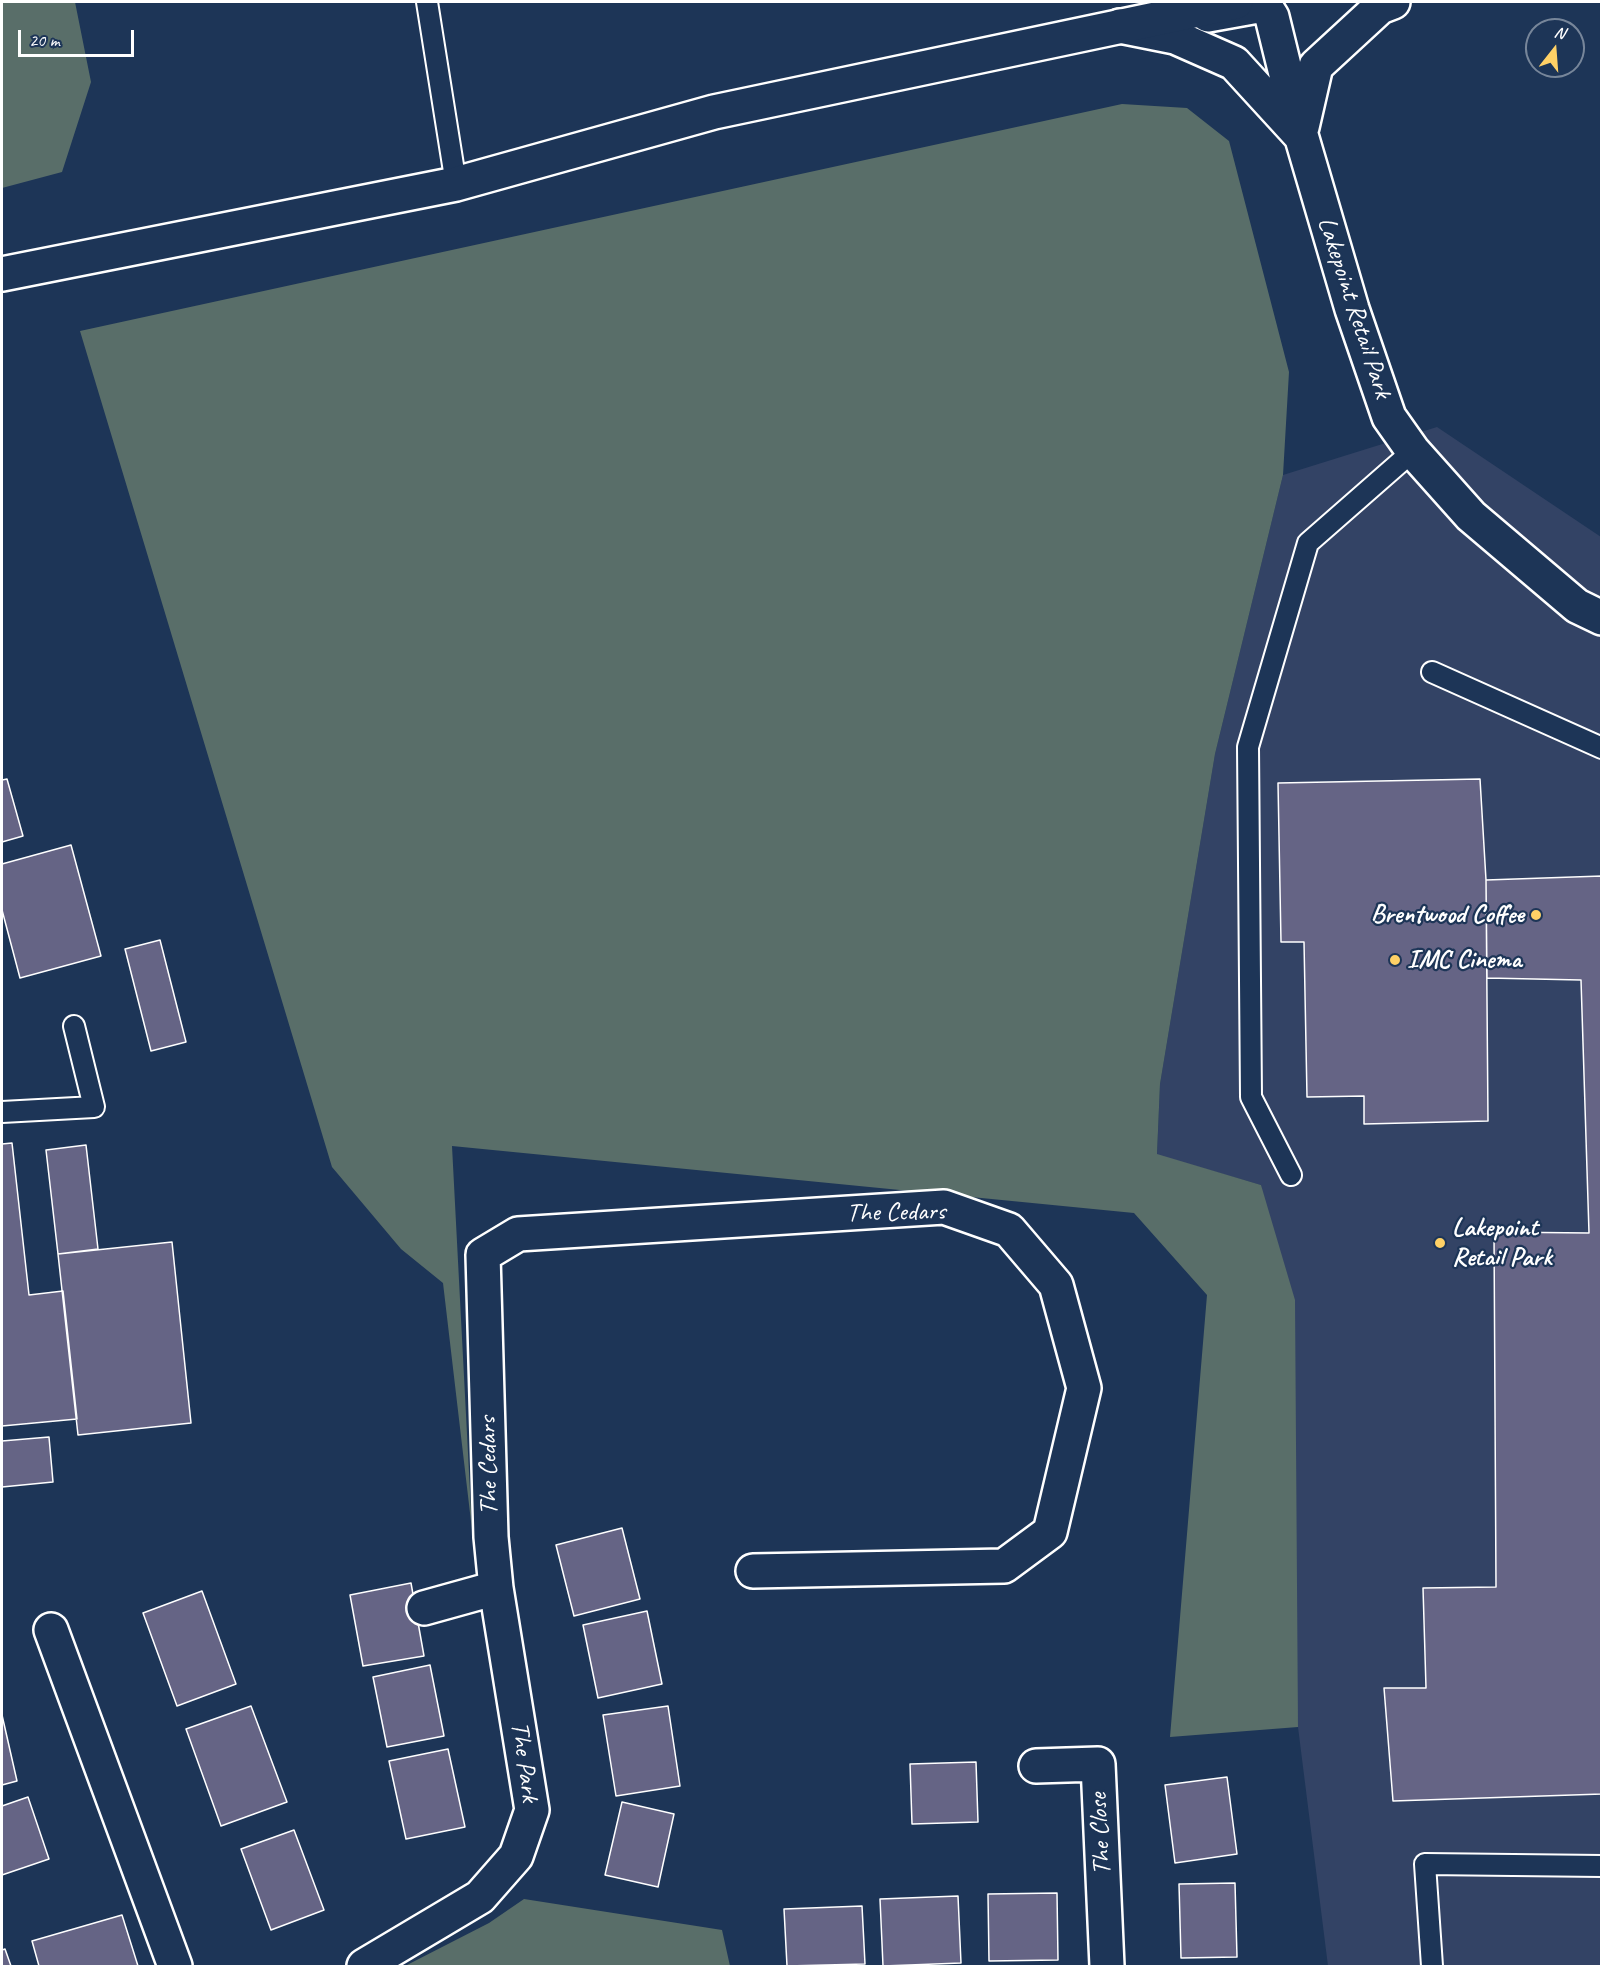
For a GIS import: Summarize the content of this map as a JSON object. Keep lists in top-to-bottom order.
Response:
{
  "streets": {
    "street": [
      "Lakepoint Retail Park",
      "The Cedars",
      "The Park",
      "The Close"
    ]
  },
  "crossings": [
    ["The Cedars", "The Park"]
  ],
  "places": ["Brentwood Coffee", "IMC Cinema", "Lakepoint Retail Park"],
  "scale_bar": "20 m",
  "north": "top"
}
